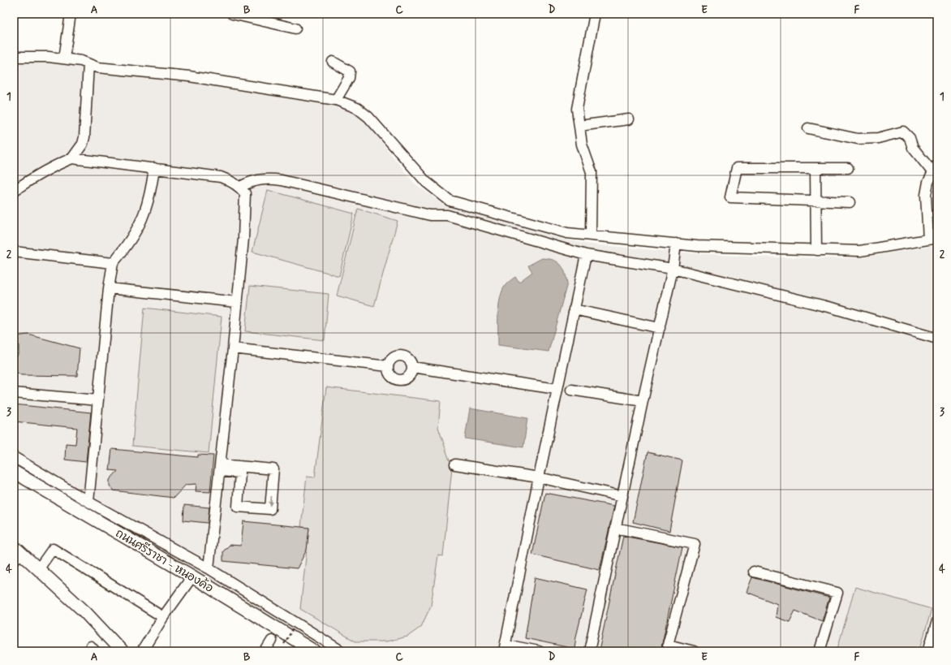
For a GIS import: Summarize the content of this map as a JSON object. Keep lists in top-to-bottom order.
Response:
{
  "streets": {
    "main road": ["ถนนศรีราชา - หนองค้อ"]
  },
  "grid": {
    "columns": [
      "A",
      "B",
      "C",
      "D",
      "E",
      "F"
    ],
    "rows": [
      "1",
      "2",
      "3",
      "4"
    ]
  }
}
